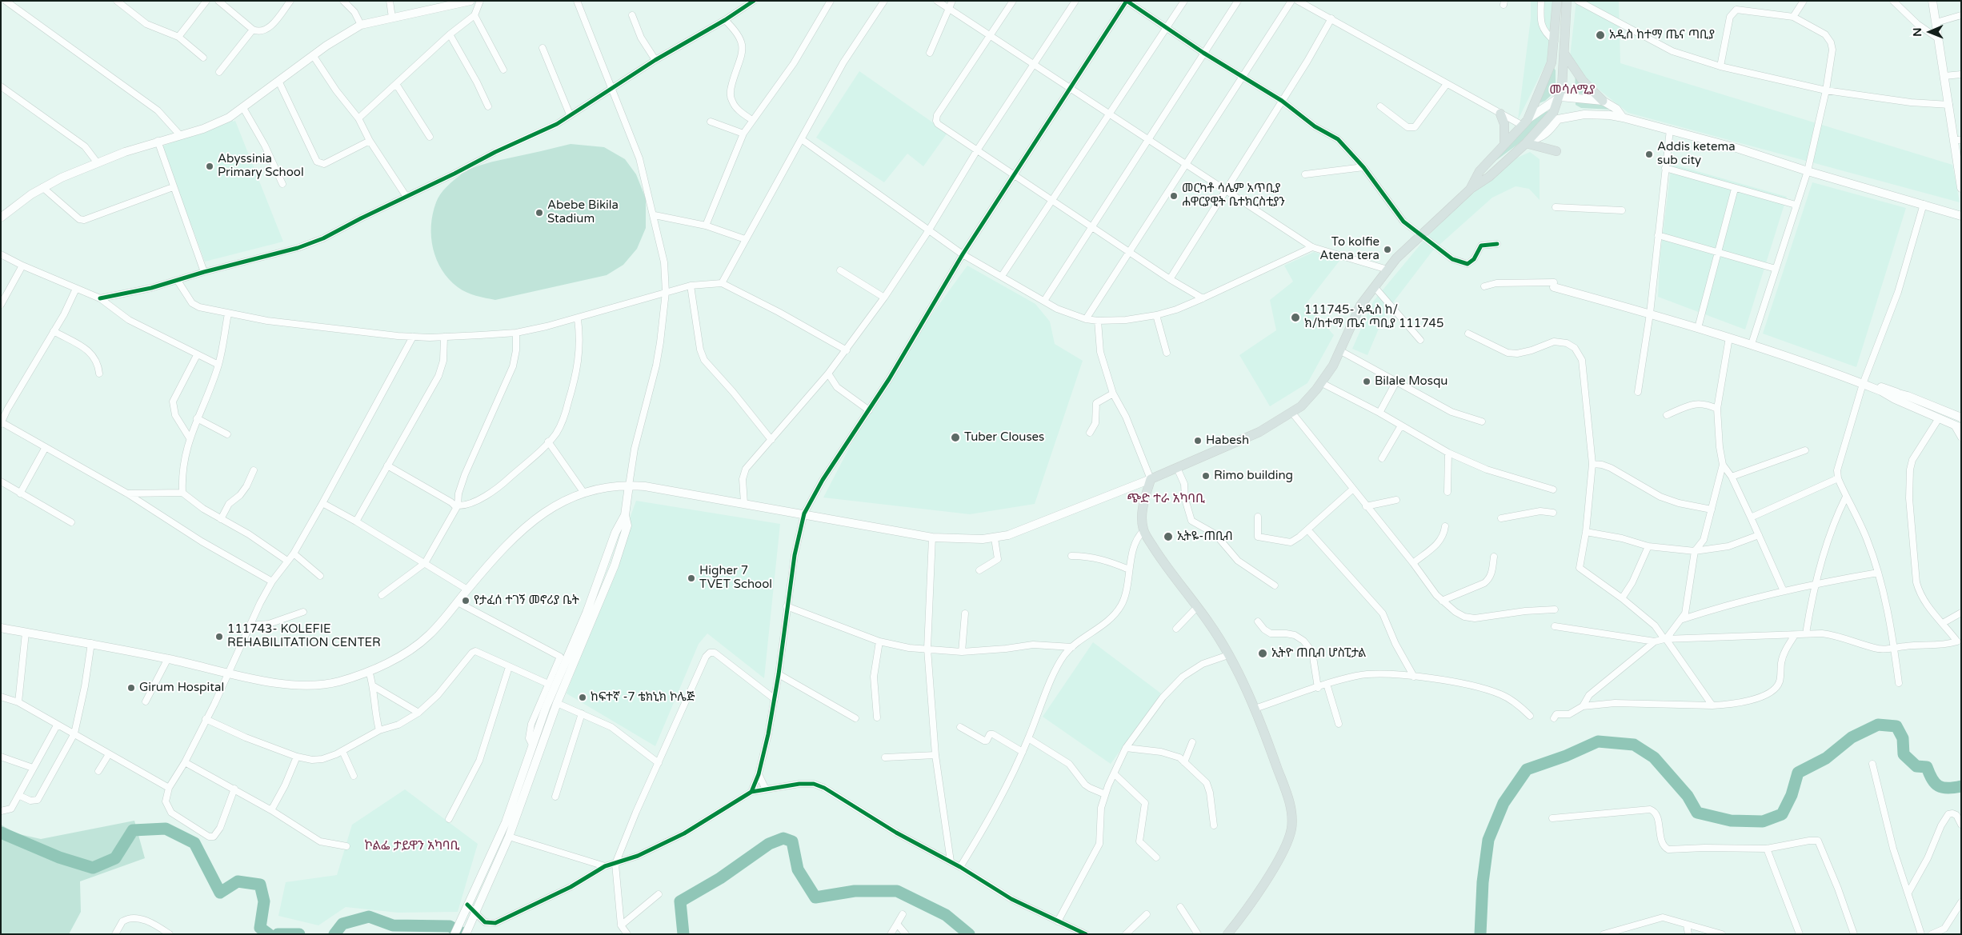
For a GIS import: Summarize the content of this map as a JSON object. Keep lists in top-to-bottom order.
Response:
{
  "districts": ["መሳለሚያ", "ጭድ ተራ አካባቢ", "ኮልፌ ታይዋን አካባቢ"],
  "places": [
    "አዲስ ከተማ ጤና ጣቢያ",
    "Addis ketema sub city",
    "Abyssinia Primary School",
    "መርካቶ ሳሌም አጥቢያ ሐዋርያዊት ቤተክርስቲያን",
    "Abebe Bikila Stadium",
    "To kolfie Atena tera",
    "111745- አዲስ ከ/ ክ/ከተማ ጤና ጣቢያ 111745",
    "Bilale Mosqu",
    "Tuber Clouses",
    "Habesh",
    "Rimo building",
    "ኢትዬ-ጠቢብ",
    "Higher 7 TVET School",
    "የታፈሰ ተገኝ መኖሪያ ቤት",
    "111743- KOLEFIE REHABILITATION CENTER",
    "ኢትዮ ጠቢብ ሆስፒታል",
    "Girum Hospital",
    "ከፍተኛ -7 ቴክኒክ ኮሌጅ"
  ],
  "north": "left"
}
